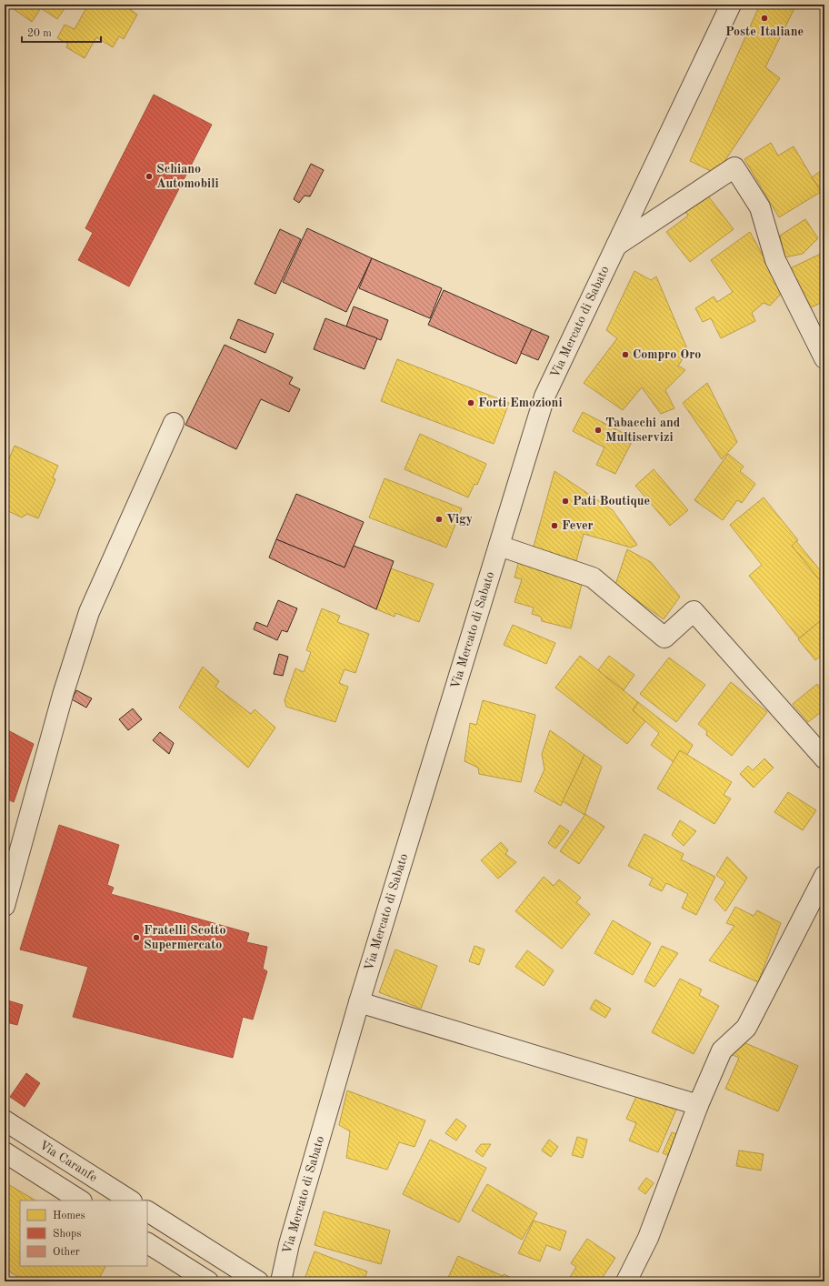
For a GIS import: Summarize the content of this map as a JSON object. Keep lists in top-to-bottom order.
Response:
{
  "streets": {
    "street": ["Via Mercato di Sabato", "Via Caranfe"]
  },
  "places": [
    "Poste Italiane",
    "Schiano Automobili",
    "Compro Oro",
    "Forti Emozioni",
    "Tabacchi and Multiservizi",
    "Pati Boutique",
    "Vigy",
    "Fever",
    "Fratelli Scotto Supermercato"
  ],
  "legend": ["Homes", "Shops", "Other"],
  "scale_bar": "20 m"
}
